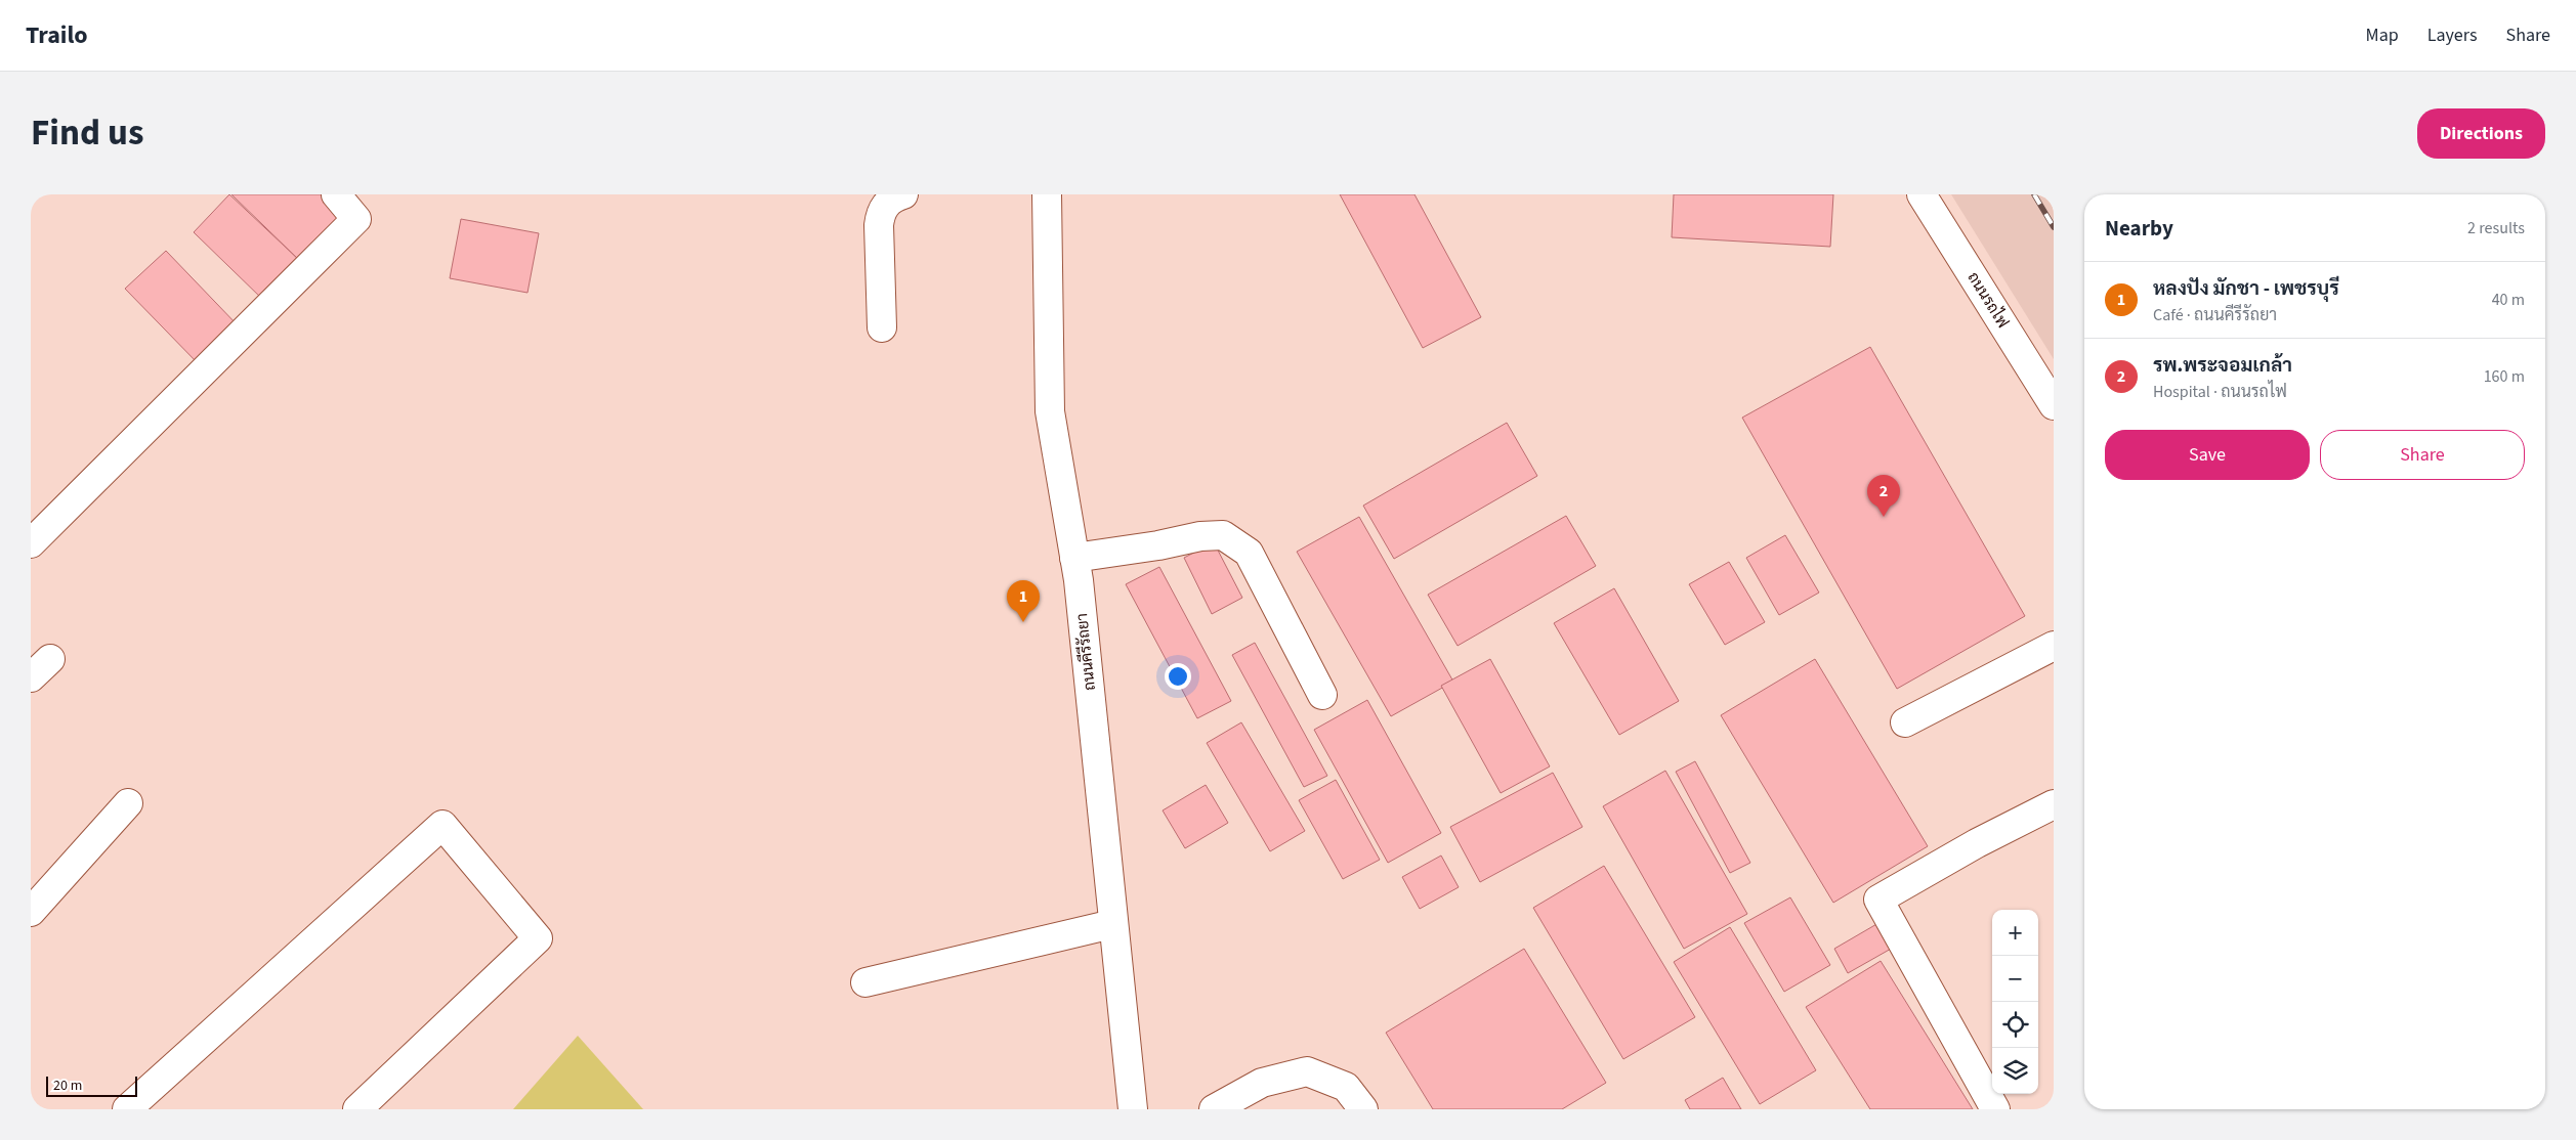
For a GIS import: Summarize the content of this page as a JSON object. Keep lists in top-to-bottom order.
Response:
{
  "streets": {
    "street": ["ถนนรถไฟ", "ถนนคีรีรัถยา"]
  },
  "scale_bar": "20 m",
  "page": {
    "header": "Trailo",
    "nav": ["Map", "Layers", "Share"],
    "title": "Find us",
    "buttons": [
      "Directions",
      ["Save", "Share"]
    ],
    "heading": ["Nearby", "2 results"],
    "list": [
      {
        "mark": "1",
        "name": "หลงปัง มักชา - เพชรบุรี",
        "note": "Café · ถนนคีรีรัถยา",
        "value": "40 m"
      },
      {
        "mark": "2",
        "name": "รพ.พระจอมเกล้า",
        "note": "Hospital · ถนนรถไฟ",
        "value": "160 m"
      }
    ],
    "pins": ["2", "1"],
    "map_buttons": ["+", "−"],
    "scale": "20 m"
  }
}
